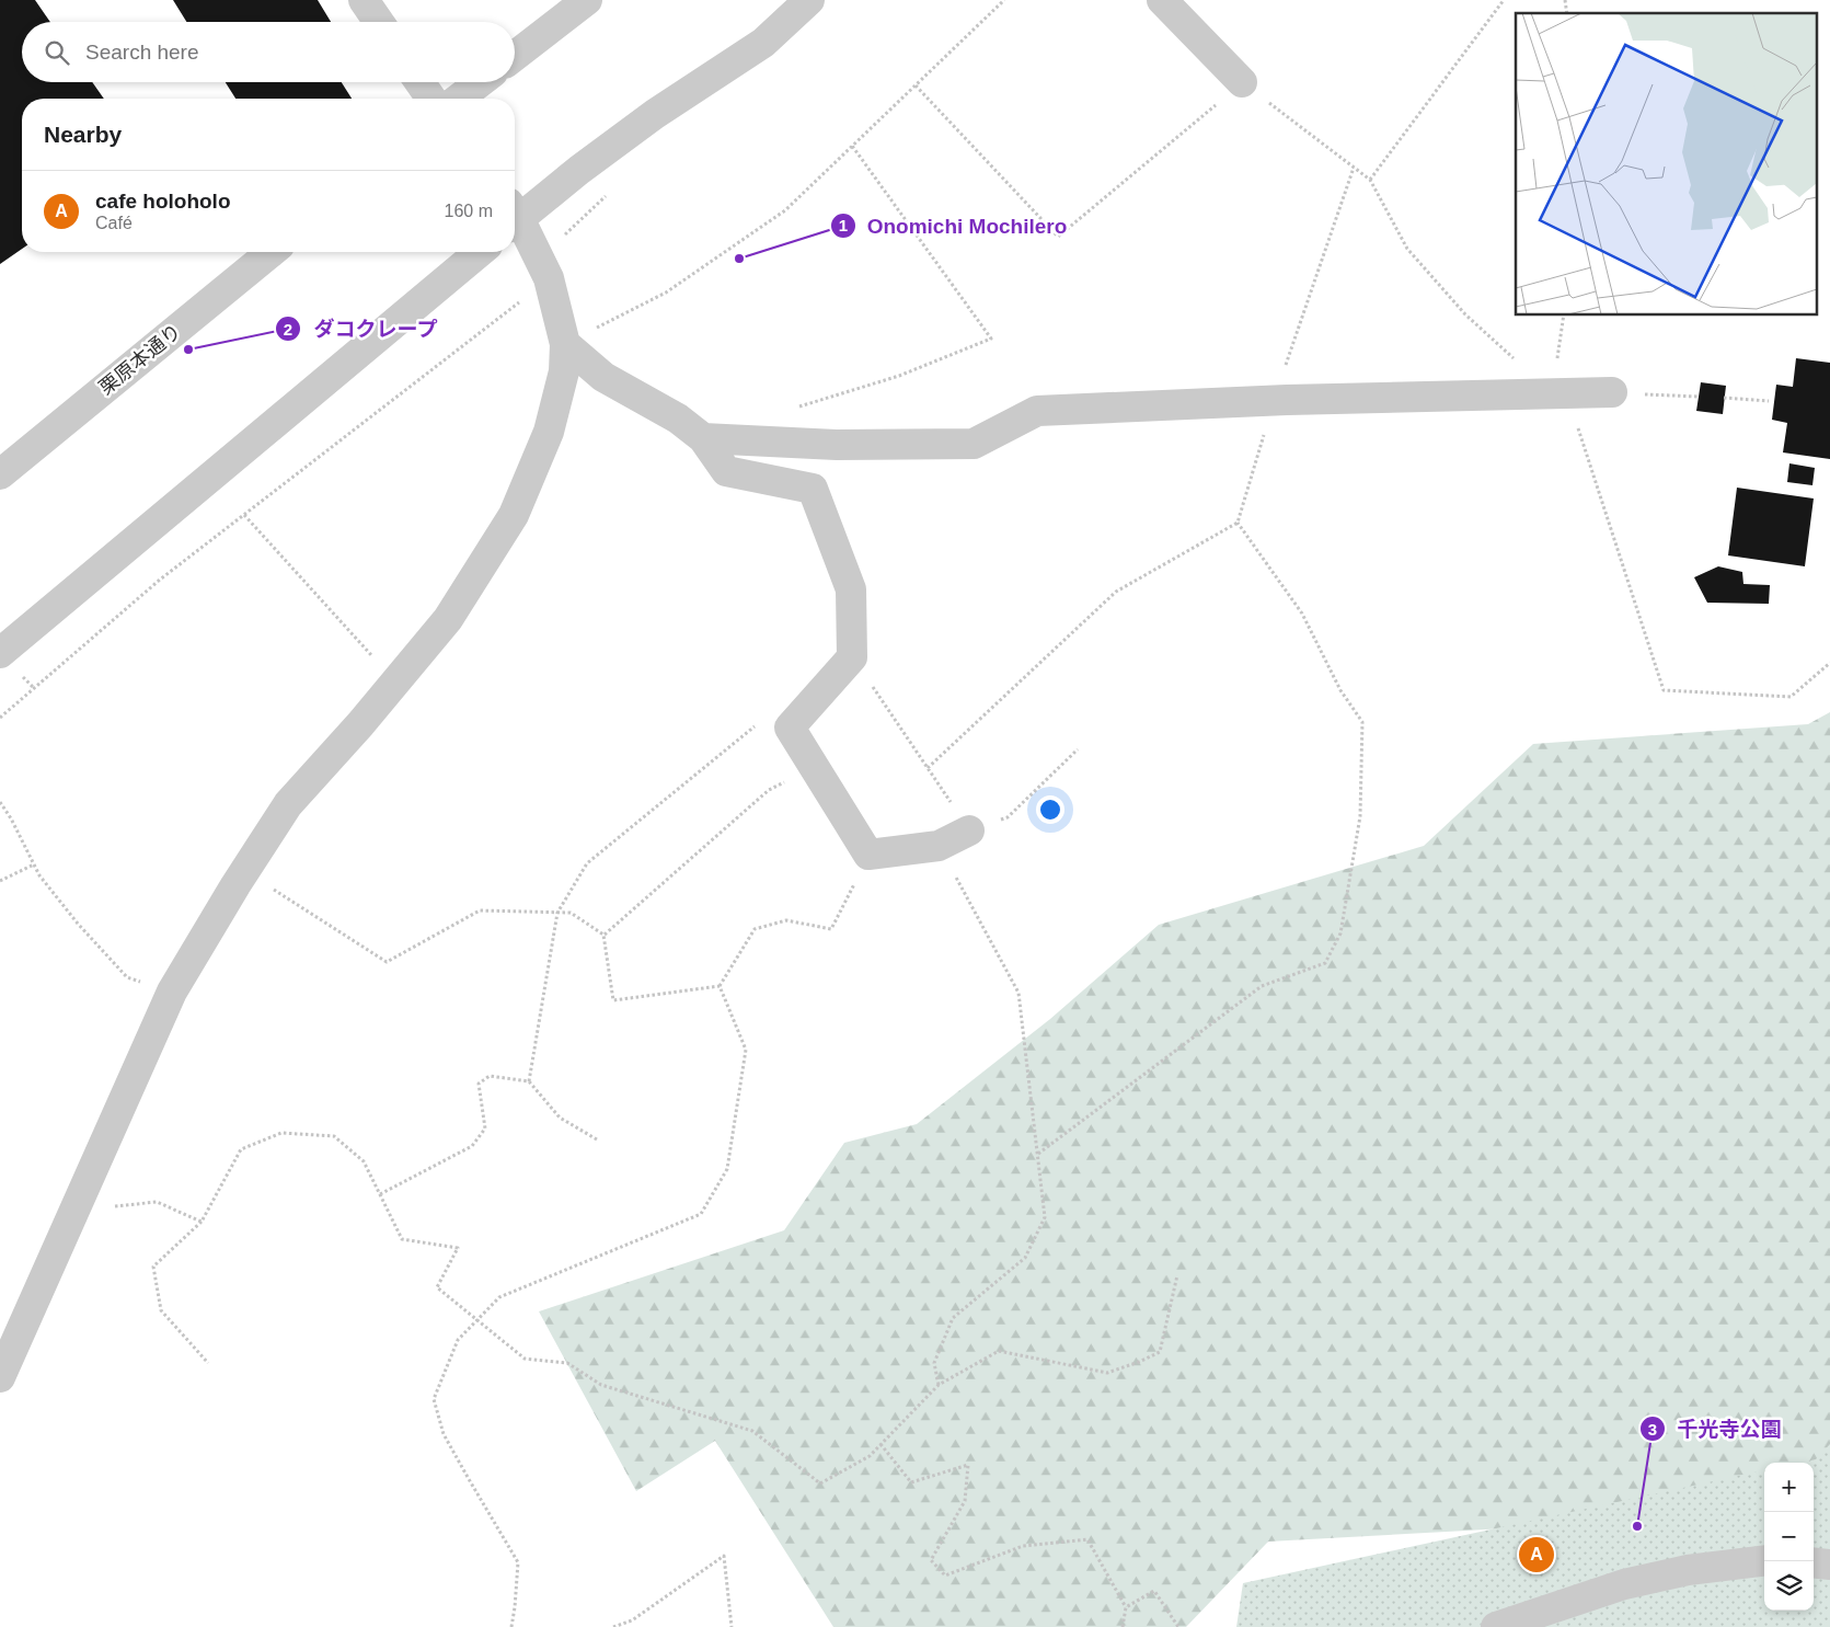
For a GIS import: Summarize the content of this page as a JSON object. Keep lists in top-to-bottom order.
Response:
{
  "streets": {
    "street": ["栗原本通り"]
  },
  "places": ["Onomichi Mochilero", "ダコクレープ", "千光寺公園"],
  "page": {
    "search": "Search here",
    "heading": "Nearby",
    "list": [
      {
        "mark": "A",
        "name": "cafe holoholo",
        "note": "Café",
        "value": "160 m"
      }
    ],
    "map_buttons": ["+", "−"],
    "pins": "A"
  }
}
